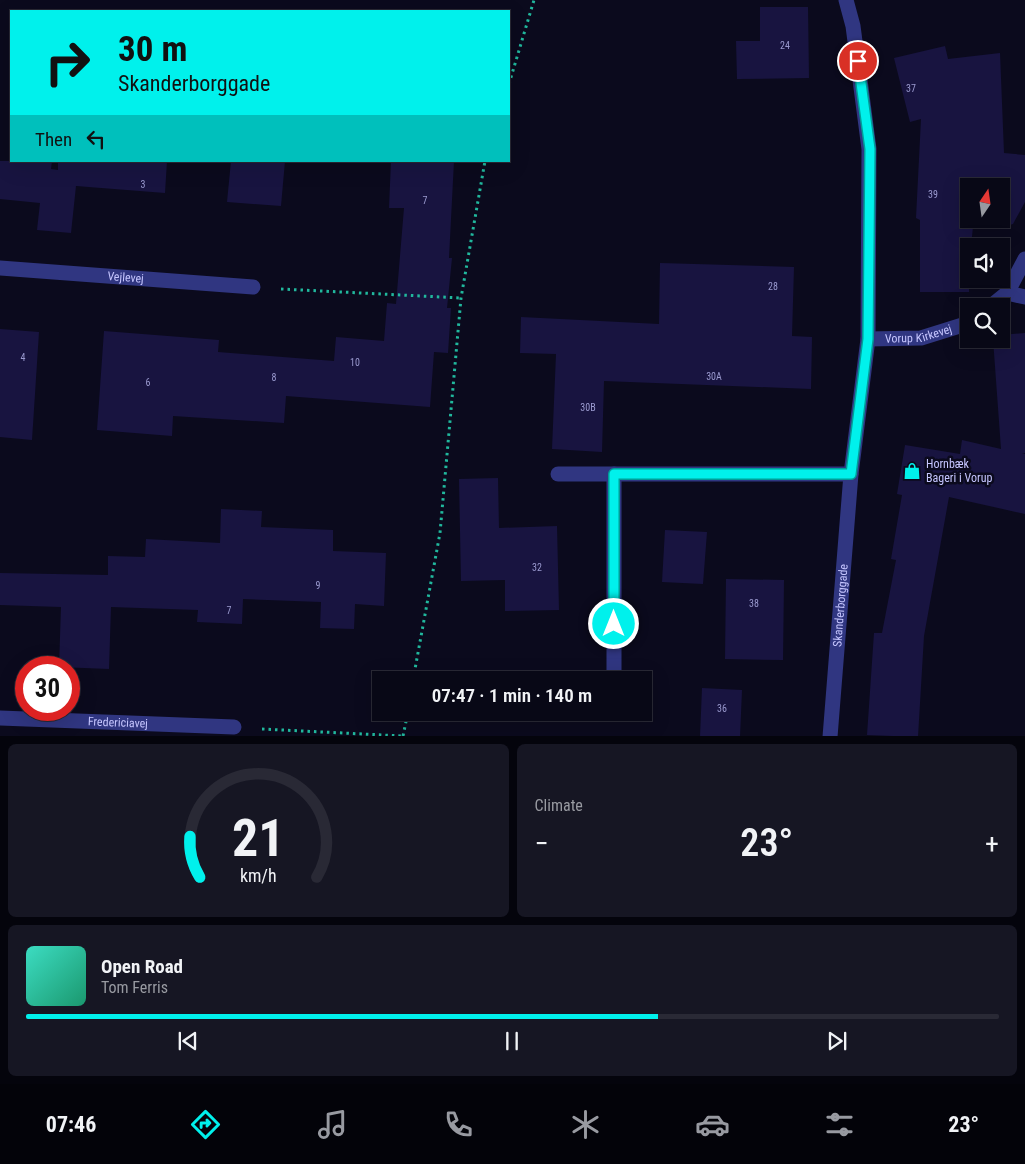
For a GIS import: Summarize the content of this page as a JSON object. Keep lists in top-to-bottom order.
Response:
{
  "streets": {
    "street": [
      "Vejlevej",
      "Vorup Kirkevej",
      "Skanderborggade",
      "Fredericiavej"
    ]
  },
  "crossings": [
    ["Vorup Kirkevej", "Skanderborggade"]
  ],
  "places": {
    "shop": ["Hornbæk Bageri i Vorup"]
  },
  "house_numbers": [
    "24",
    "37",
    "3",
    "39",
    "7",
    "28",
    "4",
    "10",
    "30A",
    "8",
    "6",
    "30B",
    "32",
    "9",
    "38",
    "7",
    "36"
  ],
  "north": "top",
  "page": {
    "turn": ["30 m", "Skanderborggade"],
    "then": "Then",
    "limit": "30",
    "trip": "07:47 · 1 min · 140 m",
    "tile": "Climate",
    "heat": ["−", "23°", "+"],
    "song": ["Open Road", "Tom Ferris"],
    "tabs": ["07:46", "23°"],
    "gauge": ["21", "km/h"]
  }
}
